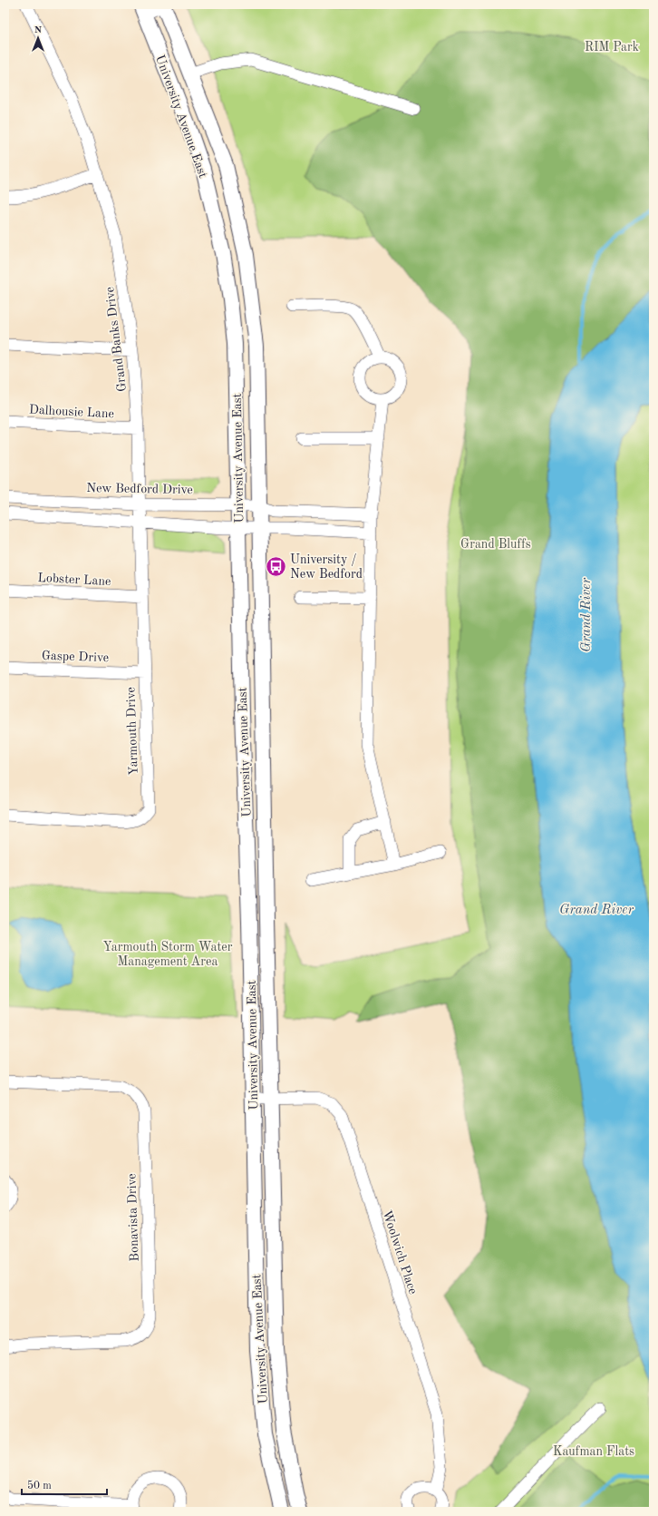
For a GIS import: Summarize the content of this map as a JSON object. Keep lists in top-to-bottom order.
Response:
{
  "streets": {
    "main road": ["University Avenue East"],
    "street": [
      "Grand Banks Drive",
      "Dalhousie Lane",
      "New Bedford Drive",
      "Lobster Lane",
      "Gaspe Drive",
      "Yarmouth Drive",
      "Bonavista Drive",
      "Woolwich Place"
    ]
  },
  "crossings": [
    ["University Avenue East", "New Bedford Drive"],
    ["University Avenue East", "Woolwich Place"],
    ["Grand Banks Drive", "Dalhousie Lane"],
    ["Grand Banks Drive", "New Bedford Drive"],
    ["Grand Banks Drive", "Yarmouth Drive"],
    ["New Bedford Drive", "Yarmouth Drive"],
    ["Lobster Lane", "Yarmouth Drive"],
    ["Gaspe Drive", "Yarmouth Drive"]
  ],
  "water": ["Grand River"],
  "parks": [
    "RIM Park",
    "Grand Bluffs",
    "Yarmouth Storm Water Management Area",
    "Kaufman Flats"
  ],
  "places": {
    "bus stop": ["University / New Bedford"]
  },
  "scale_bar": "50 m",
  "north": "top"
}
